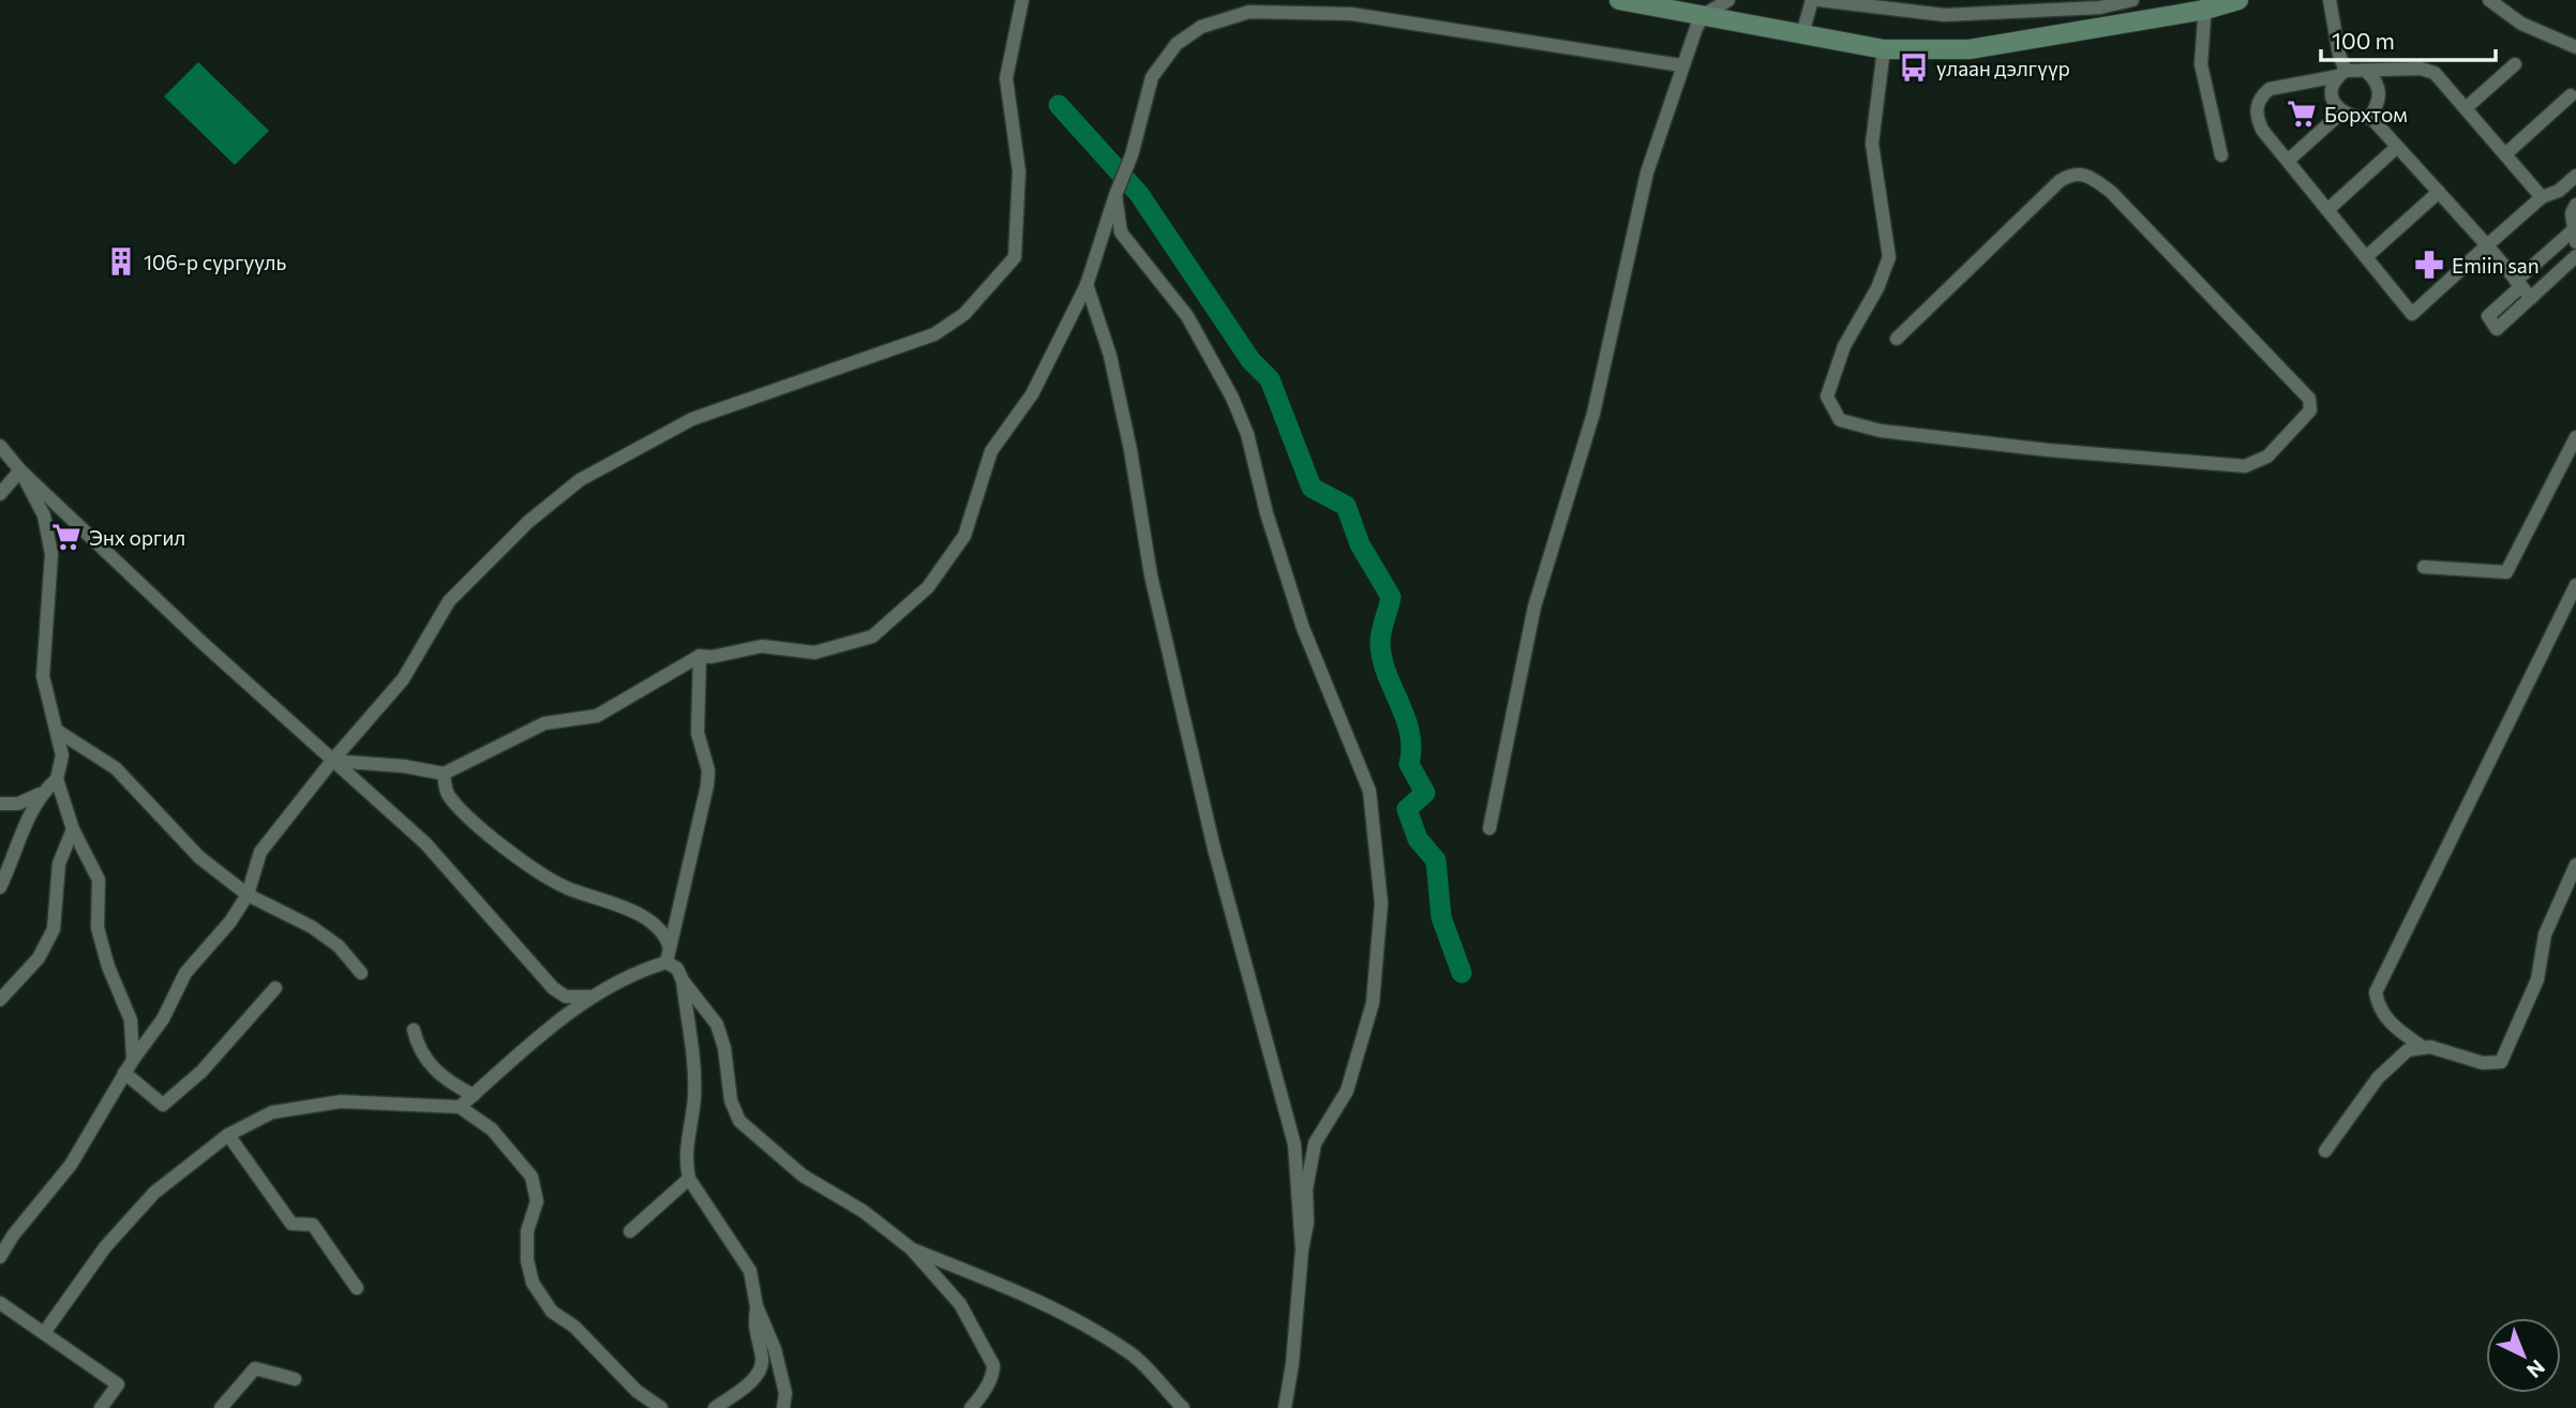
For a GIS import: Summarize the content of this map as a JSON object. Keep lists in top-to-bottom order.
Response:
{
  "places": {
    "bus stop": ["улаан дэлгүүр"],
    "supermarket": ["Борхтом", "Энх оргил"],
    "building": ["106-р сургууль"],
    "pharmacy": ["Emiin san"]
  },
  "scale_bar": "100 m",
  "north": "bottom right"
}
